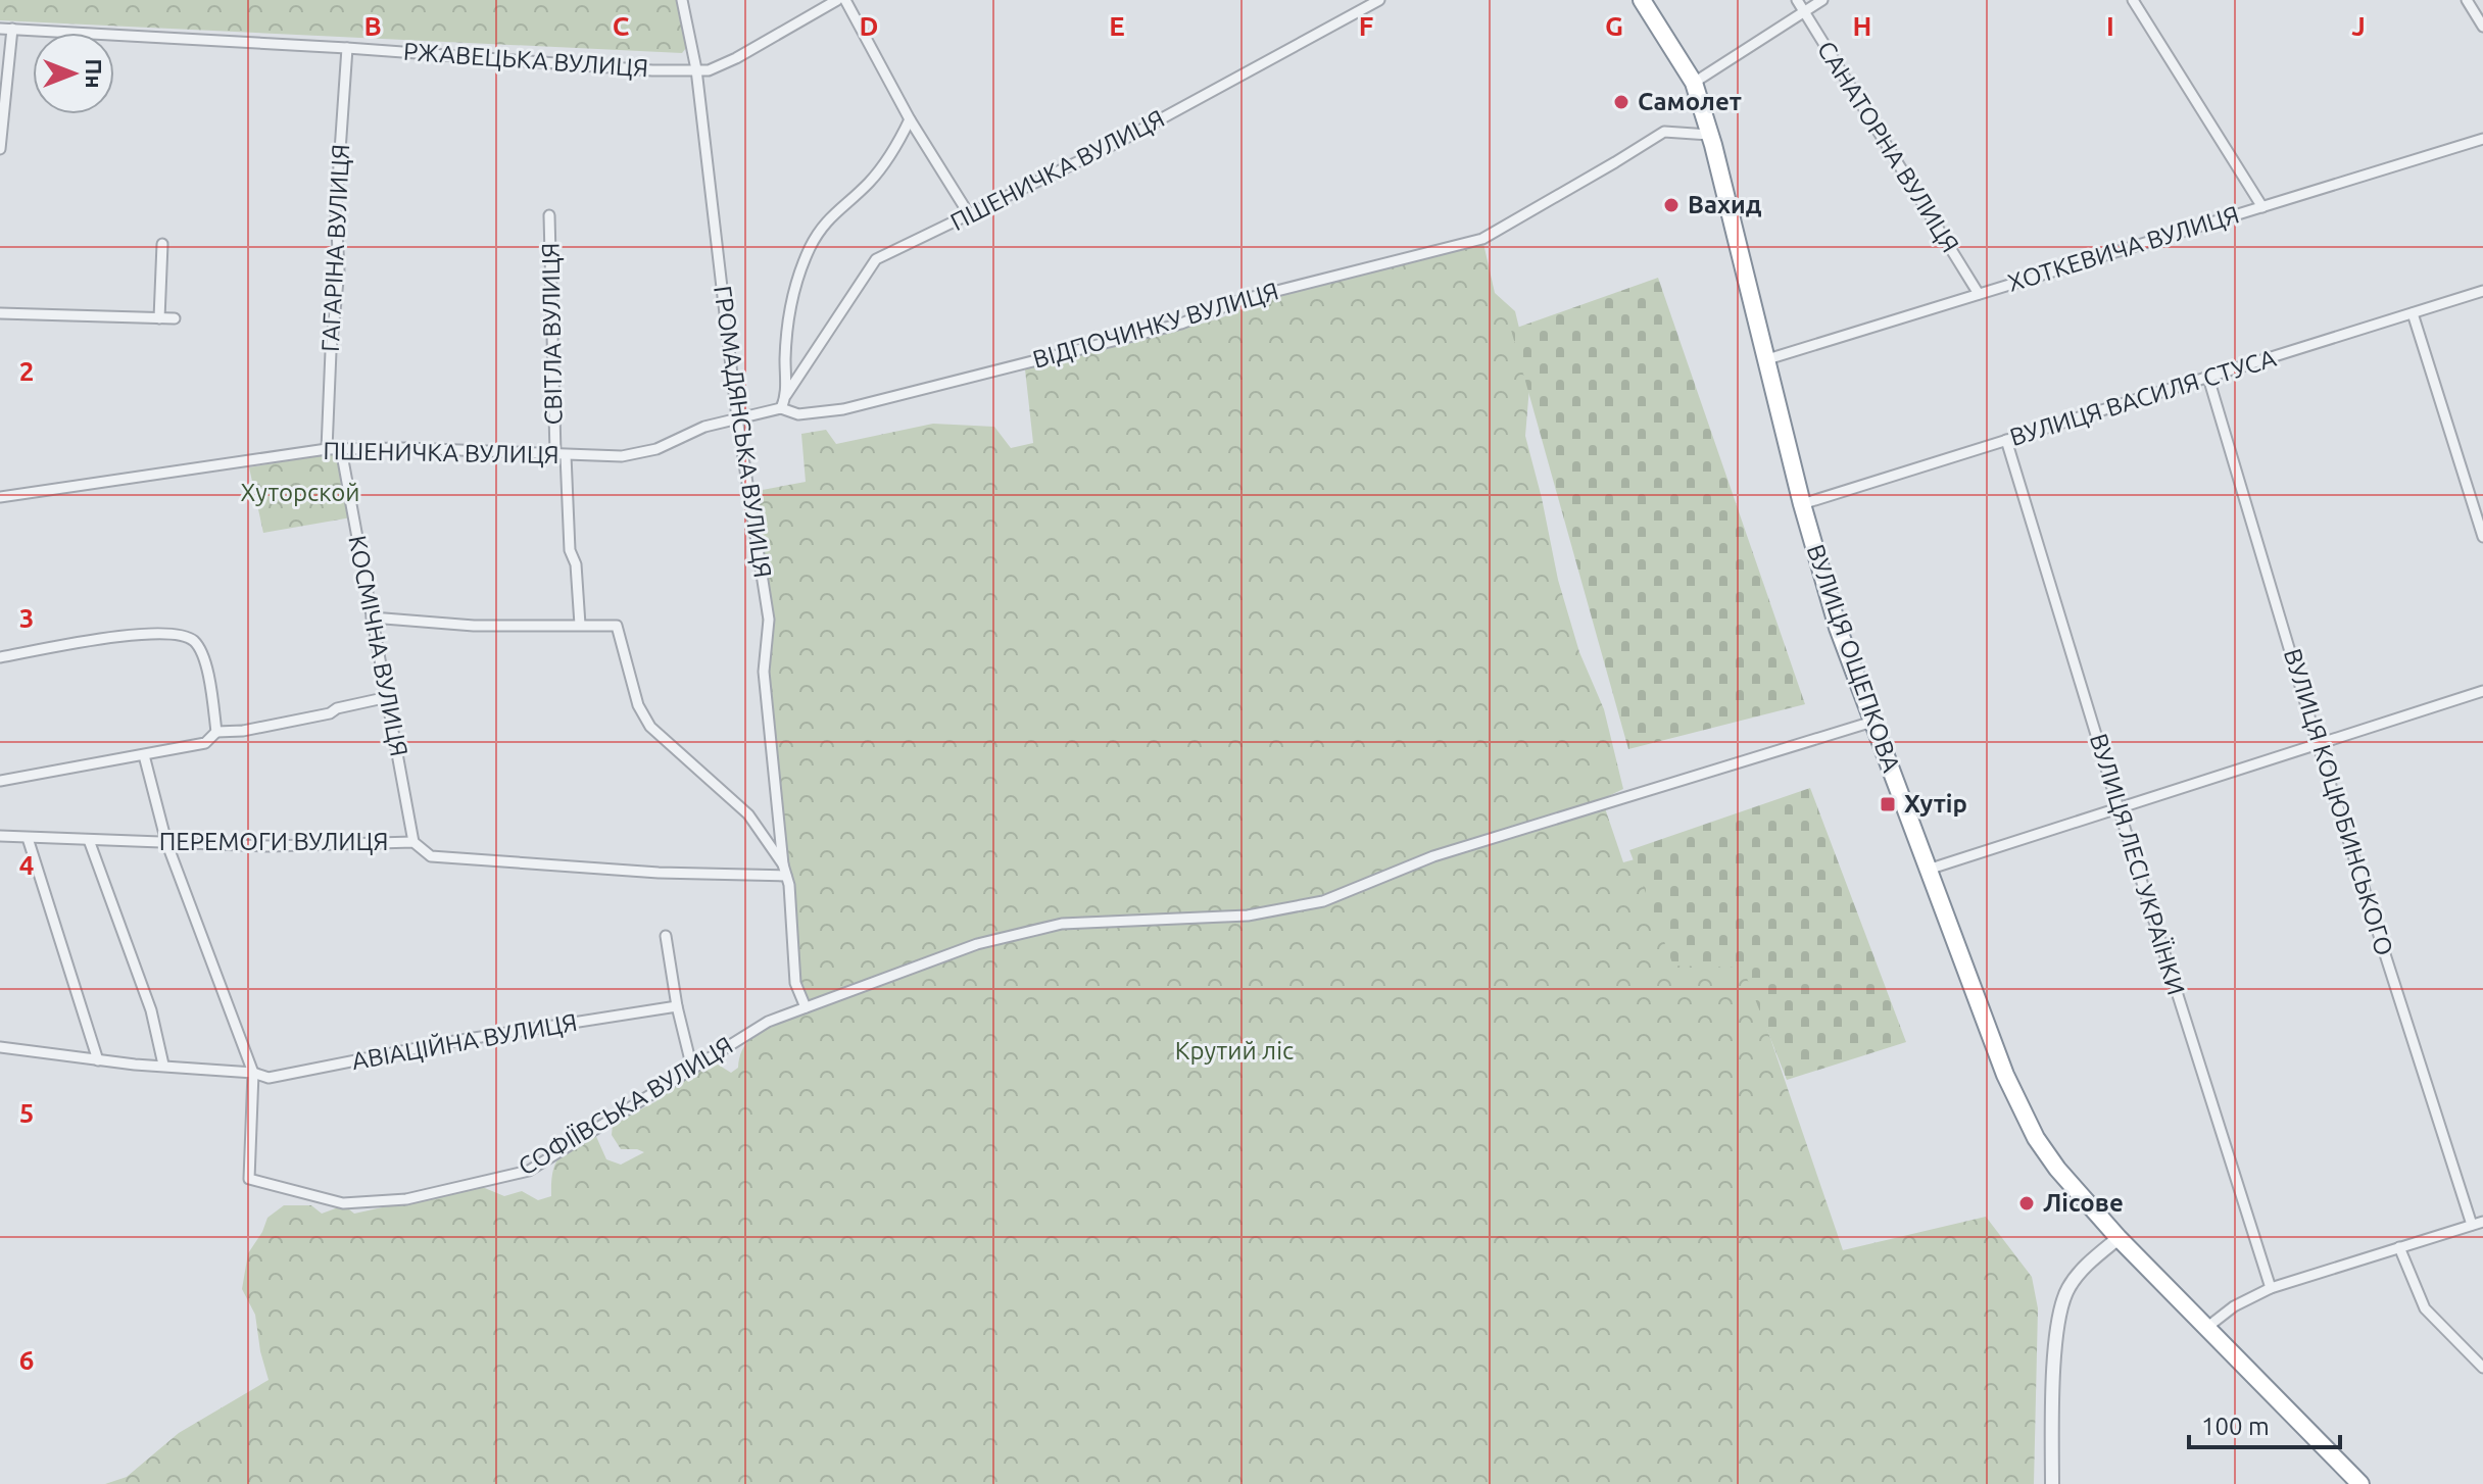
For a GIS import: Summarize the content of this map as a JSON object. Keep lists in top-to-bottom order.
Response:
{
  "streets": {
    "highway": ["ВУЛИЦЯ ОЩЕПКОВА"],
    "street": [
      "РЖАВЕЦЬКА ВУЛИЦЯ",
      "САНАТОРНА ВУЛИЦЯ",
      "ПШЕНИЧКА ВУЛИЦЯ",
      "ГАГАРІНА ВУЛИЦЯ",
      "ХОТКЕВИЧА ВУЛИЦЯ",
      "ВІДПОЧИНКУ ВУЛИЦЯ",
      "СВІТЛА ВУЛИЦЯ",
      "ВУЛИЦЯ ВАСИЛЯ СТУСА",
      "ГРОМАДЯНСЬКА ВУЛИЦЯ",
      "КОСМІЧНА ВУЛИЦЯ",
      "ВУЛИЦЯ КОЦЮБИНСЬКОГО",
      "ПЕРЕМОГИ ВУЛИЦЯ",
      "ВУЛИЦЯ ЛЕСІ УКРАЇНКИ",
      "АВІАЦІЙНА ВУЛИЦЯ",
      "СОФІЇВСЬКА ВУЛИЦЯ"
    ]
  },
  "crossings": [
    ["РЖАВЕЦЬКА ВУЛИЦЯ", "ГАГАРІНА ВУЛИЦЯ"],
    ["РЖАВЕЦЬКА ВУЛИЦЯ", "ГРОМАДЯНСЬКА ВУЛИЦЯ"],
    ["САНАТОРНА ВУЛИЦЯ", "ХОТКЕВИЧА ВУЛИЦЯ"],
    ["ПШЕНИЧКА ВУЛИЦЯ", "ГАГАРІНА ВУЛИЦЯ"],
    ["ПШЕНИЧКА ВУЛИЦЯ", "ВІДПОЧИНКУ ВУЛИЦЯ"],
    ["ПШЕНИЧКА ВУЛИЦЯ", "СВІТЛА ВУЛИЦЯ"],
    ["ПШЕНИЧКА ВУЛИЦЯ", "ГРОМАДЯНСЬКА ВУЛИЦЯ"],
    ["ПШЕНИЧКА ВУЛИЦЯ", "КОСМІЧНА ВУЛИЦЯ"],
    ["ХОТКЕВИЧА ВУЛИЦЯ", "ВУЛИЦЯ ОЩЕПКОВА"],
    ["ВІДПОЧИНКУ ВУЛИЦЯ", "ВУЛИЦЯ ОЩЕПКОВА"],
    ["ВУЛИЦЯ ВАСИЛЯ СТУСА", "ВУЛИЦЯ ОЩЕПКОВА"],
    ["ВУЛИЦЯ ВАСИЛЯ СТУСА", "ВУЛИЦЯ КОЦЮБИНСЬКОГО"],
    ["ВУЛИЦЯ ВАСИЛЯ СТУСА", "ВУЛИЦЯ ЛЕСІ УКРАЇНКИ"],
    ["ГРОМАДЯНСЬКА ВУЛИЦЯ", "ПЕРЕМОГИ ВУЛИЦЯ"],
    ["КОСМІЧНА ВУЛИЦЯ", "ПЕРЕМОГИ ВУЛИЦЯ"],
    ["ВУЛИЦЯ ОЩЕПКОВА", "СОФІЇВСЬКА ВУЛИЦЯ"],
    ["АВІАЦІЙНА ВУЛИЦЯ", "СОФІЇВСЬКА ВУЛИЦЯ"]
  ],
  "parks": ["Хуторской", "Крутий ліс"],
  "places": {
    "other": ["Самолет", "Вахид", "Лісове"],
    "transit": ["Хутір"]
  },
  "scale_bar": "100 m",
  "north": "right",
  "grid": {
    "columns": [
      "B",
      "C",
      "D",
      "E",
      "F",
      "G",
      "H",
      "I",
      "J"
    ],
    "rows": [
      "2",
      "3",
      "4",
      "5",
      "6"
    ]
  }
}
